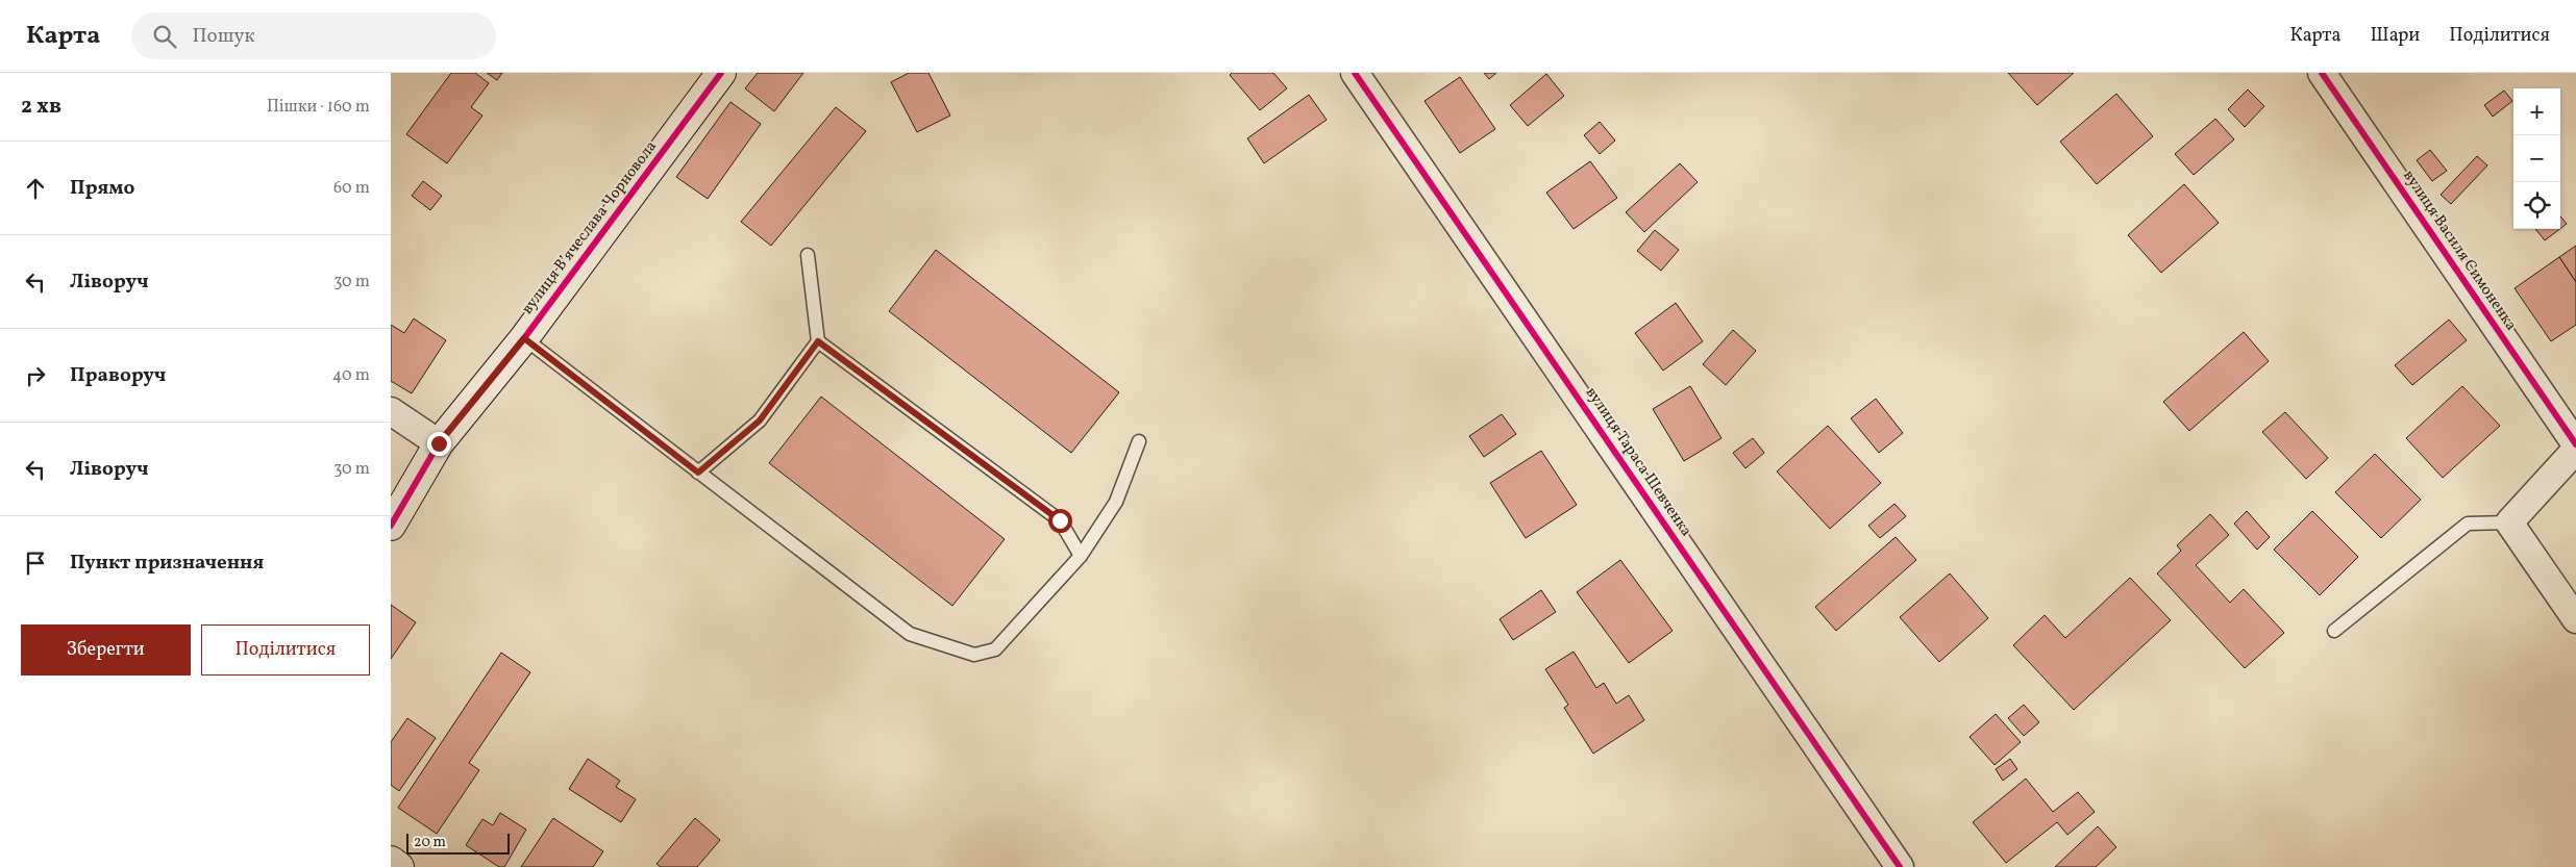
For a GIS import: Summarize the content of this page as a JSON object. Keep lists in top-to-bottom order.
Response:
{
  "streets": {
    "street": ["вулиця Вʼячеслава Чорновола", "вулиця Василя Симоненка", "вулиця Тараса Шевченка"]
  },
  "scale_bar": "20 m",
  "page": {
    "header": "Карта",
    "search": "Пошук",
    "nav": ["Карта", "Шари", "Поділитися"],
    "heading": ["2 хв", "Пішки · 160 m"],
    "map_buttons": ["+", "−"],
    "list": [
      ["Прямо", "60 m"],
      ["Ліворуч", "30 m"],
      ["Праворуч", "40 m"],
      ["Ліворуч", "30 m"],
      "Пункт призначення"
    ],
    "buttons": ["Зберегти", "Поділитися"],
    "scale": "20 m"
  }
}
